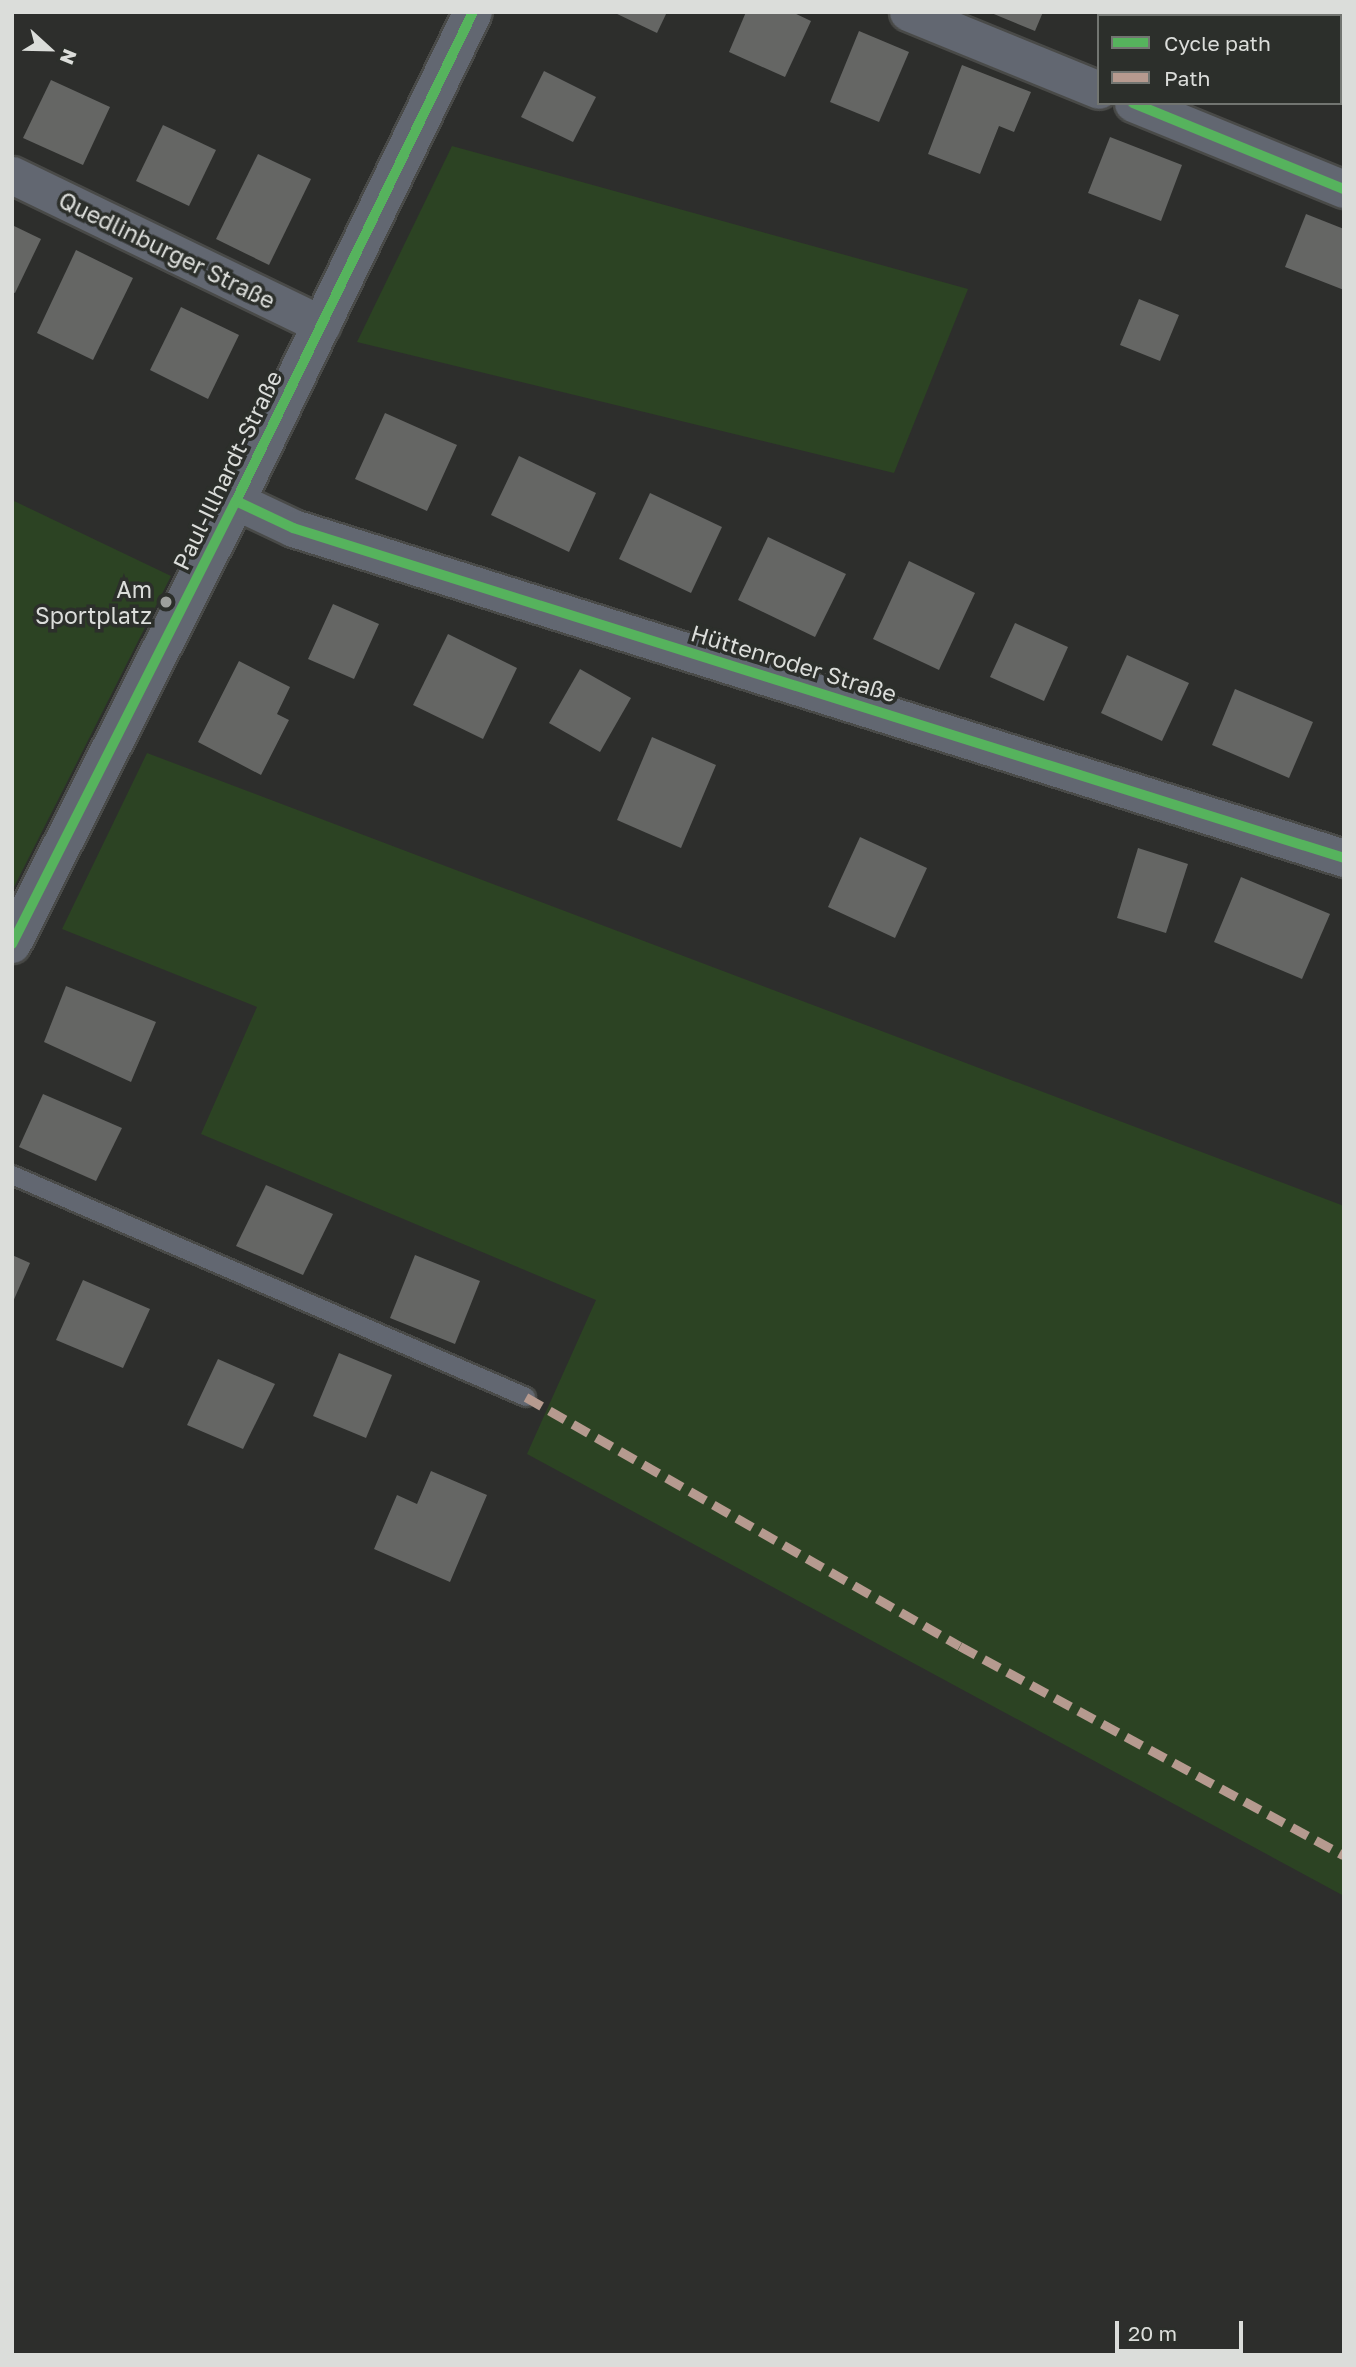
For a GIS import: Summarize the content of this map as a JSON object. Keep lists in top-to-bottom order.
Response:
{
  "streets": {
    "street": ["Quedlinburger Straße", "Paul-Illhardt-Straße", "Hüttenroder Straße"]
  },
  "crossings": [
    ["Quedlinburger Straße", "Paul-Illhardt-Straße"],
    ["Paul-Illhardt-Straße", "Hüttenroder Straße"]
  ],
  "places": ["Am Sportplatz"],
  "legend": ["Cycle path", "Path"],
  "scale_bar": "20 m",
  "north": "right"
}
